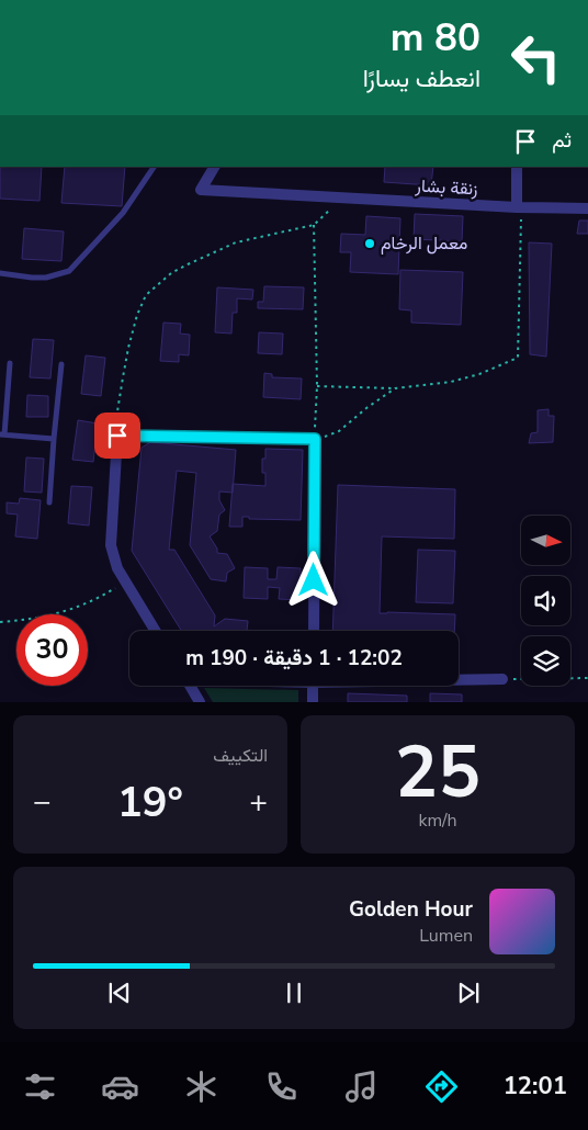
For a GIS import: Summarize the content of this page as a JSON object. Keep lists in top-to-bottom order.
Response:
{
  "streets": {
    "street": ["زنقة بشار"]
  },
  "places": ["معمل الرخام"],
  "north": "right",
  "page": {
    "turn": ["80 m", "انعطف يسارًا"],
    "then": "ثم",
    "limit": "30",
    "trip": "12:02 · 1 دقيقة · 190 m",
    "tile": [
      ["25", "km/h"],
      "التكييف"
    ],
    "heat": ["−", "19°", "+"],
    "song": ["Golden Hour", "Lumen"],
    "tabs": "12:01"
  }
}
